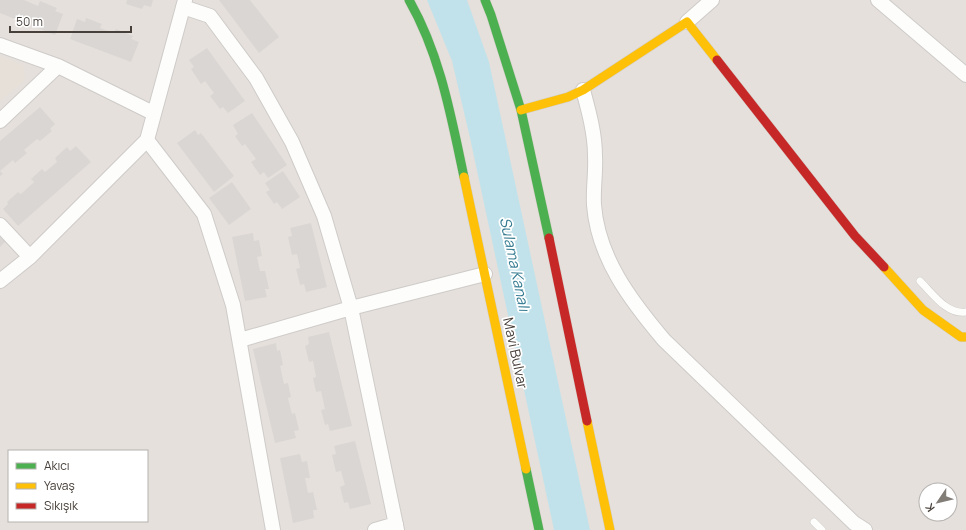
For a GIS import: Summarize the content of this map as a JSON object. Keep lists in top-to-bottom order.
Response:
{
  "streets": {
    "main road": ["Mavi Bulvar"]
  },
  "water": ["Sulama Kanalı"],
  "legend": ["Akıcı", "Yavaş", "Sıkışık"],
  "scale_bar": "50 m",
  "north": "bottom left"
}
